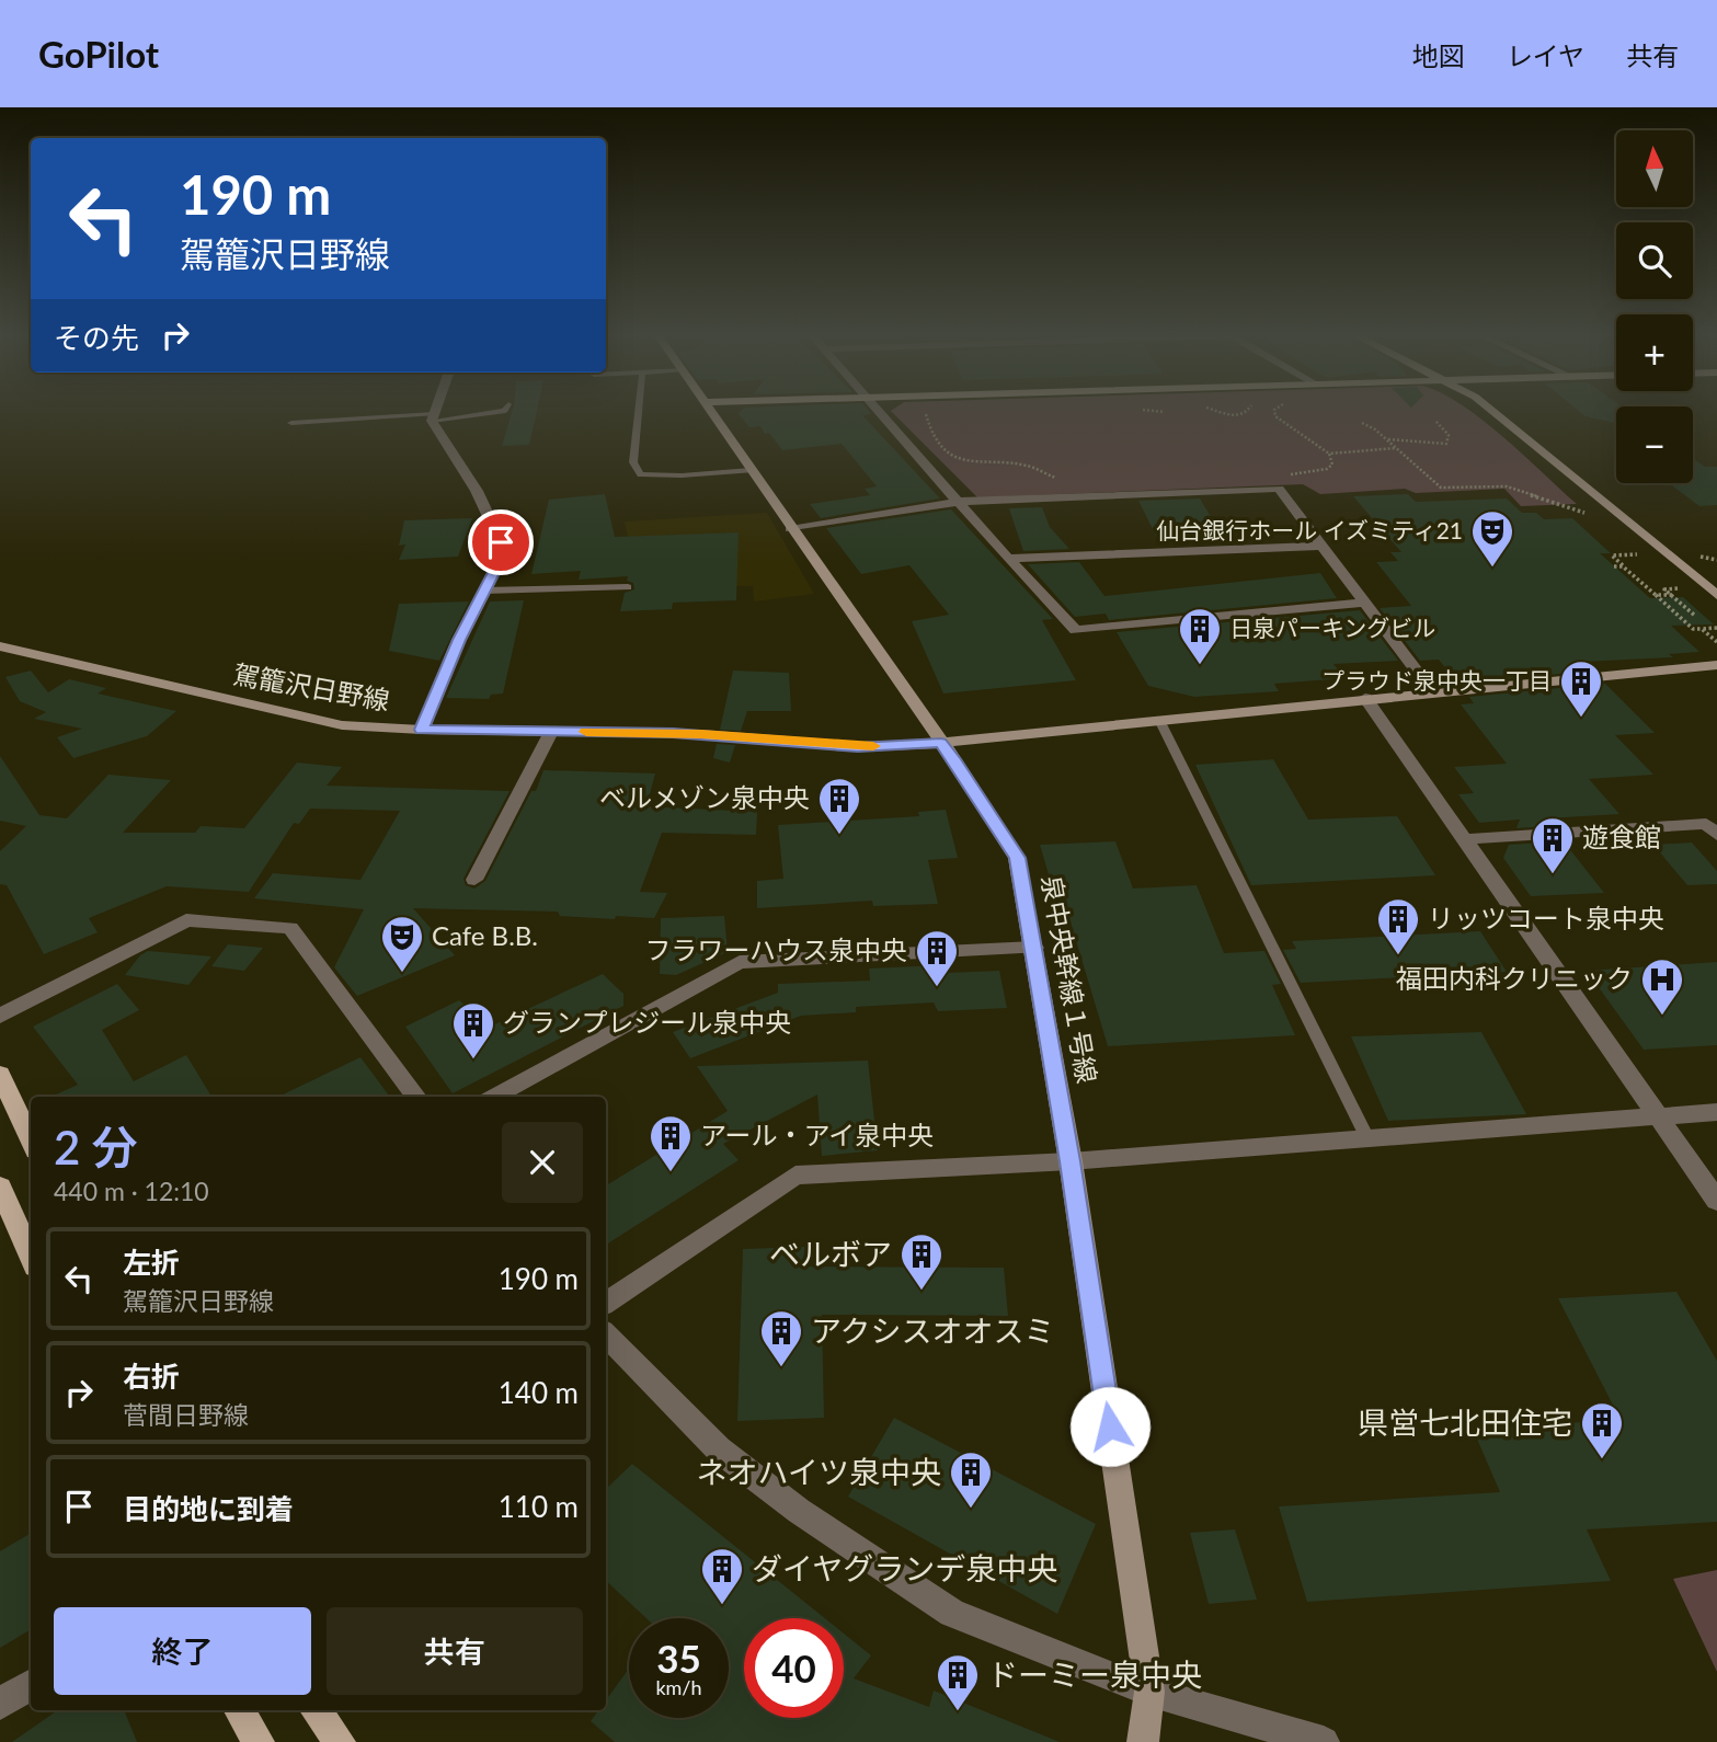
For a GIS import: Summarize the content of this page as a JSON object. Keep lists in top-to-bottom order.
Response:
{
  "streets": {
    "street": ["駕籠沢日野線", "泉中央幹線１号線"]
  },
  "crossings": [
    ["駕籠沢日野線", "泉中央幹線１号線"]
  ],
  "places": {
    "theatre": ["仙台銀行ホール イズミティ21", "Cafe B.B."],
    "building": [
      "日泉パーキングビル",
      "プラウド泉中央一丁目",
      "ベルメゾン泉中央",
      "遊食館",
      "リッツコート泉中央",
      "フラワーハウス泉中央",
      "グランプレジール泉中央",
      "アール・アイ泉中央",
      "ベルボア",
      "アクシスオオスミ",
      "県営七北田住宅",
      "ネオハイツ泉中央",
      "ダイヤグランデ泉中央",
      "ドーミー泉中央"
    ],
    "hospital": ["福田内科クリニック"]
  },
  "north": "top",
  "page": {
    "header": "GoPilot",
    "nav": ["地図", "レイヤ", "共有"],
    "map_buttons": ["+", "−"],
    "turn": ["190 m", "駕籠沢日野線"],
    "then": "その先",
    "heading": ["2 分", "440 m · 12:10"],
    "list": [
      {
        "name": "左折",
        "note": "駕籠沢日野線",
        "value": "190 m"
      },
      {
        "name": "右折",
        "note": "菅間日野線",
        "value": "140 m"
      },
      {
        "name": "目的地に到着",
        "value": "110 m"
      }
    ],
    "buttons": ["終了", "共有"],
    "speed": "35 km/h",
    "limit": "40"
  }
}
